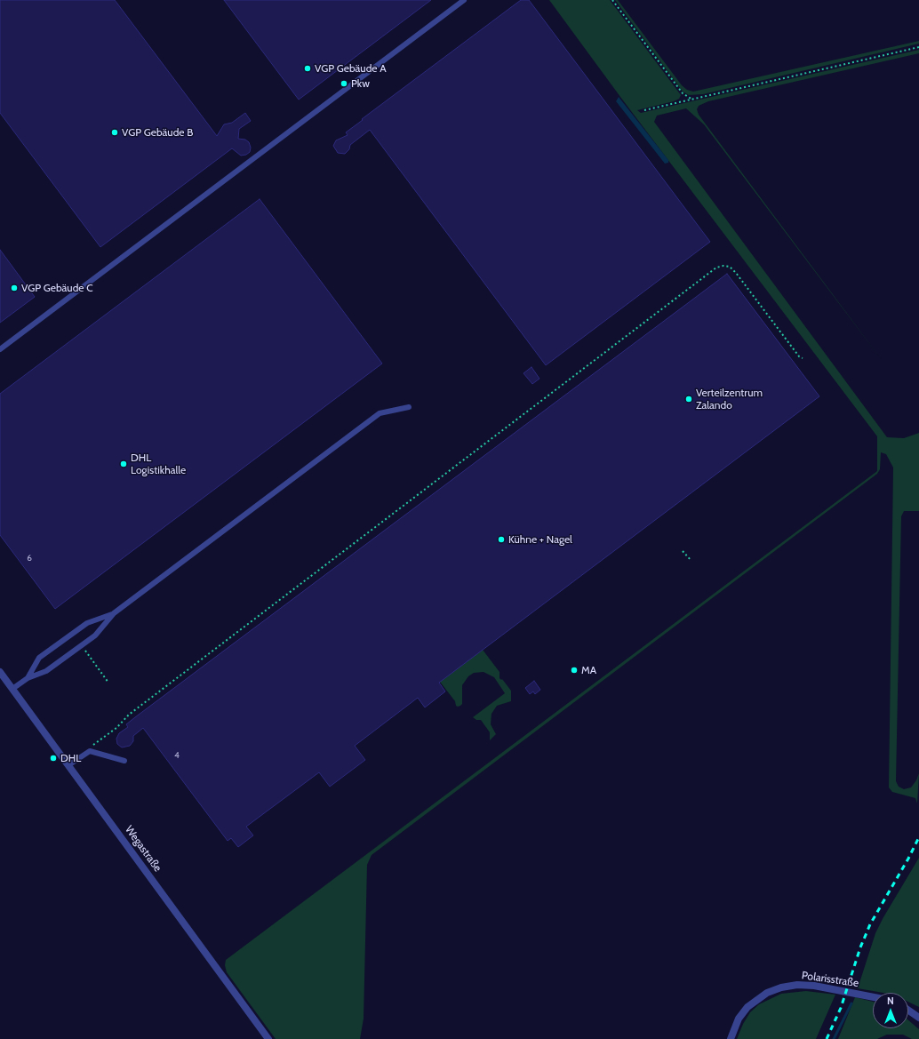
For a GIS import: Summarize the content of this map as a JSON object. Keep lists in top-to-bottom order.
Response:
{
  "streets": {
    "street": ["Wegastraße", "Polarisstraße"]
  },
  "places": [
    "VGP Gebäude A",
    "Pkw",
    "VGP Gebäude B",
    "VGP Gebäude C",
    "Verteilzentrum Zalando",
    "DHL Logistikhalle",
    "Kühne + Nagel",
    "MA",
    "DHL"
  ],
  "house_numbers": ["6", "4"],
  "north": "top"
}
